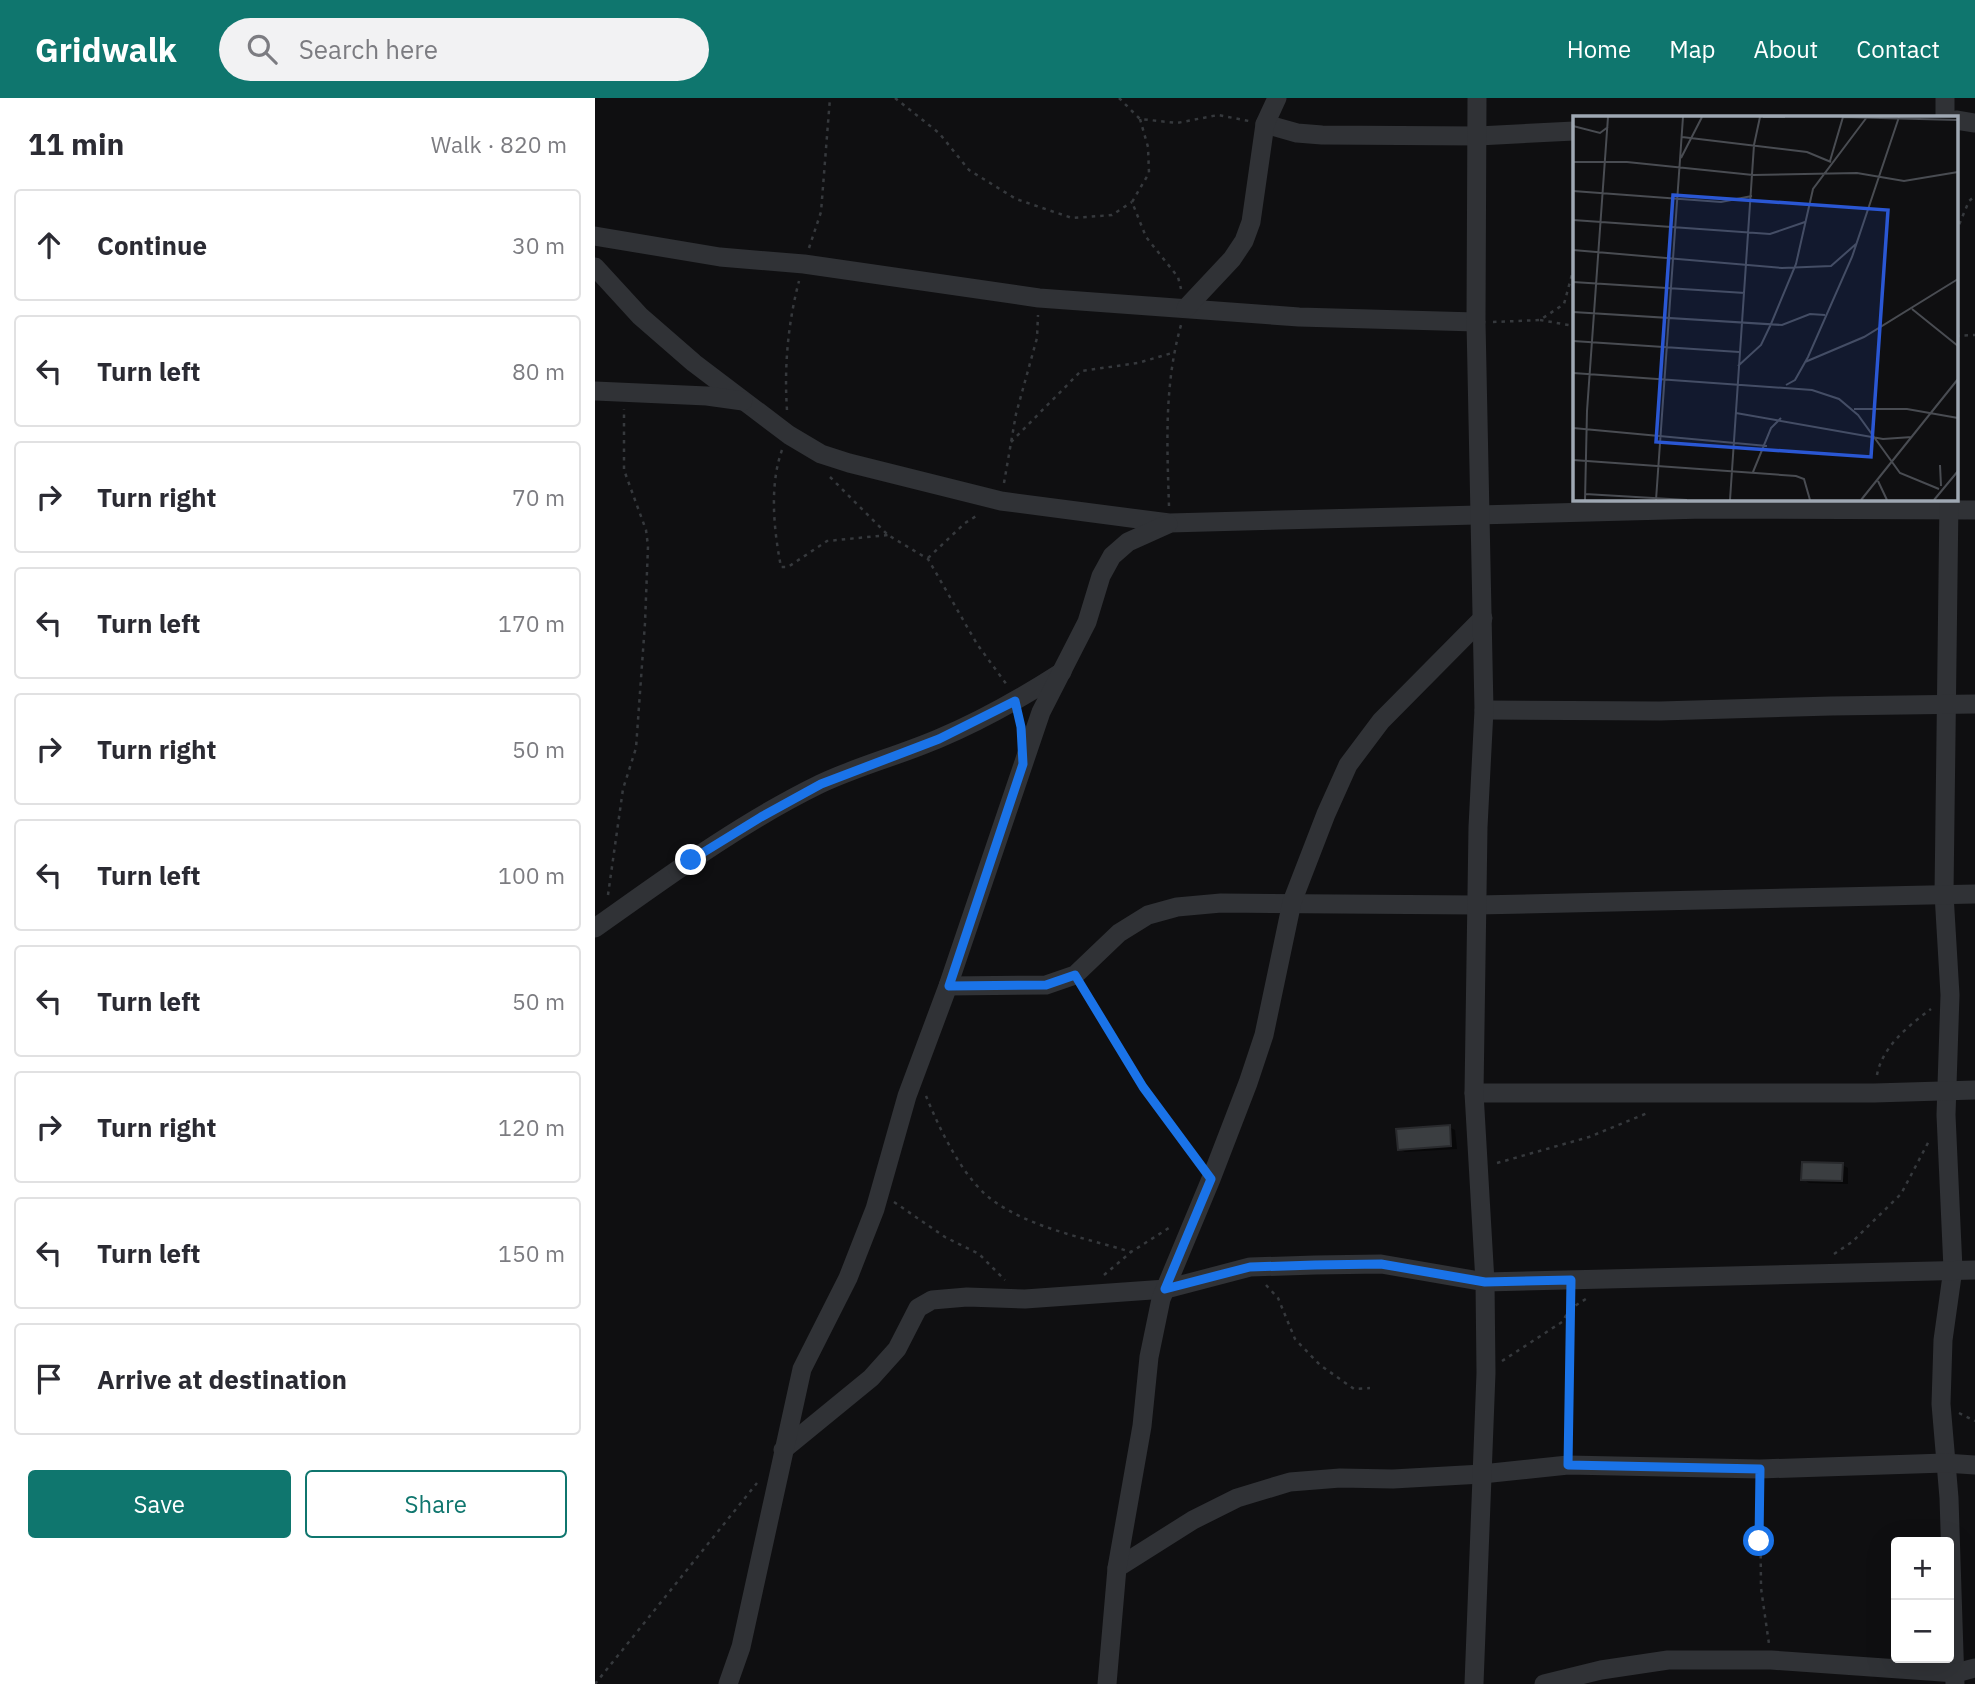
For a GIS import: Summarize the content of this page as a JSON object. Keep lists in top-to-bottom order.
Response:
{
  "page": {
    "header": "Gridwalk",
    "search": "Search here",
    "nav": [
      "Home",
      "Map",
      "About",
      "Contact"
    ],
    "heading": ["11 min", "Walk · 820 m"],
    "list": [
      ["Continue", "30 m"],
      ["Turn left", "80 m"],
      ["Turn right", "70 m"],
      ["Turn left", "170 m"],
      ["Turn right", "50 m"],
      ["Turn left", "100 m"],
      ["Turn left", "50 m"],
      ["Turn right", "120 m"],
      ["Turn left", "150 m"],
      "Arrive at destination"
    ],
    "buttons": ["Save", "Share"],
    "map_buttons": ["+", "−"]
  }
}
